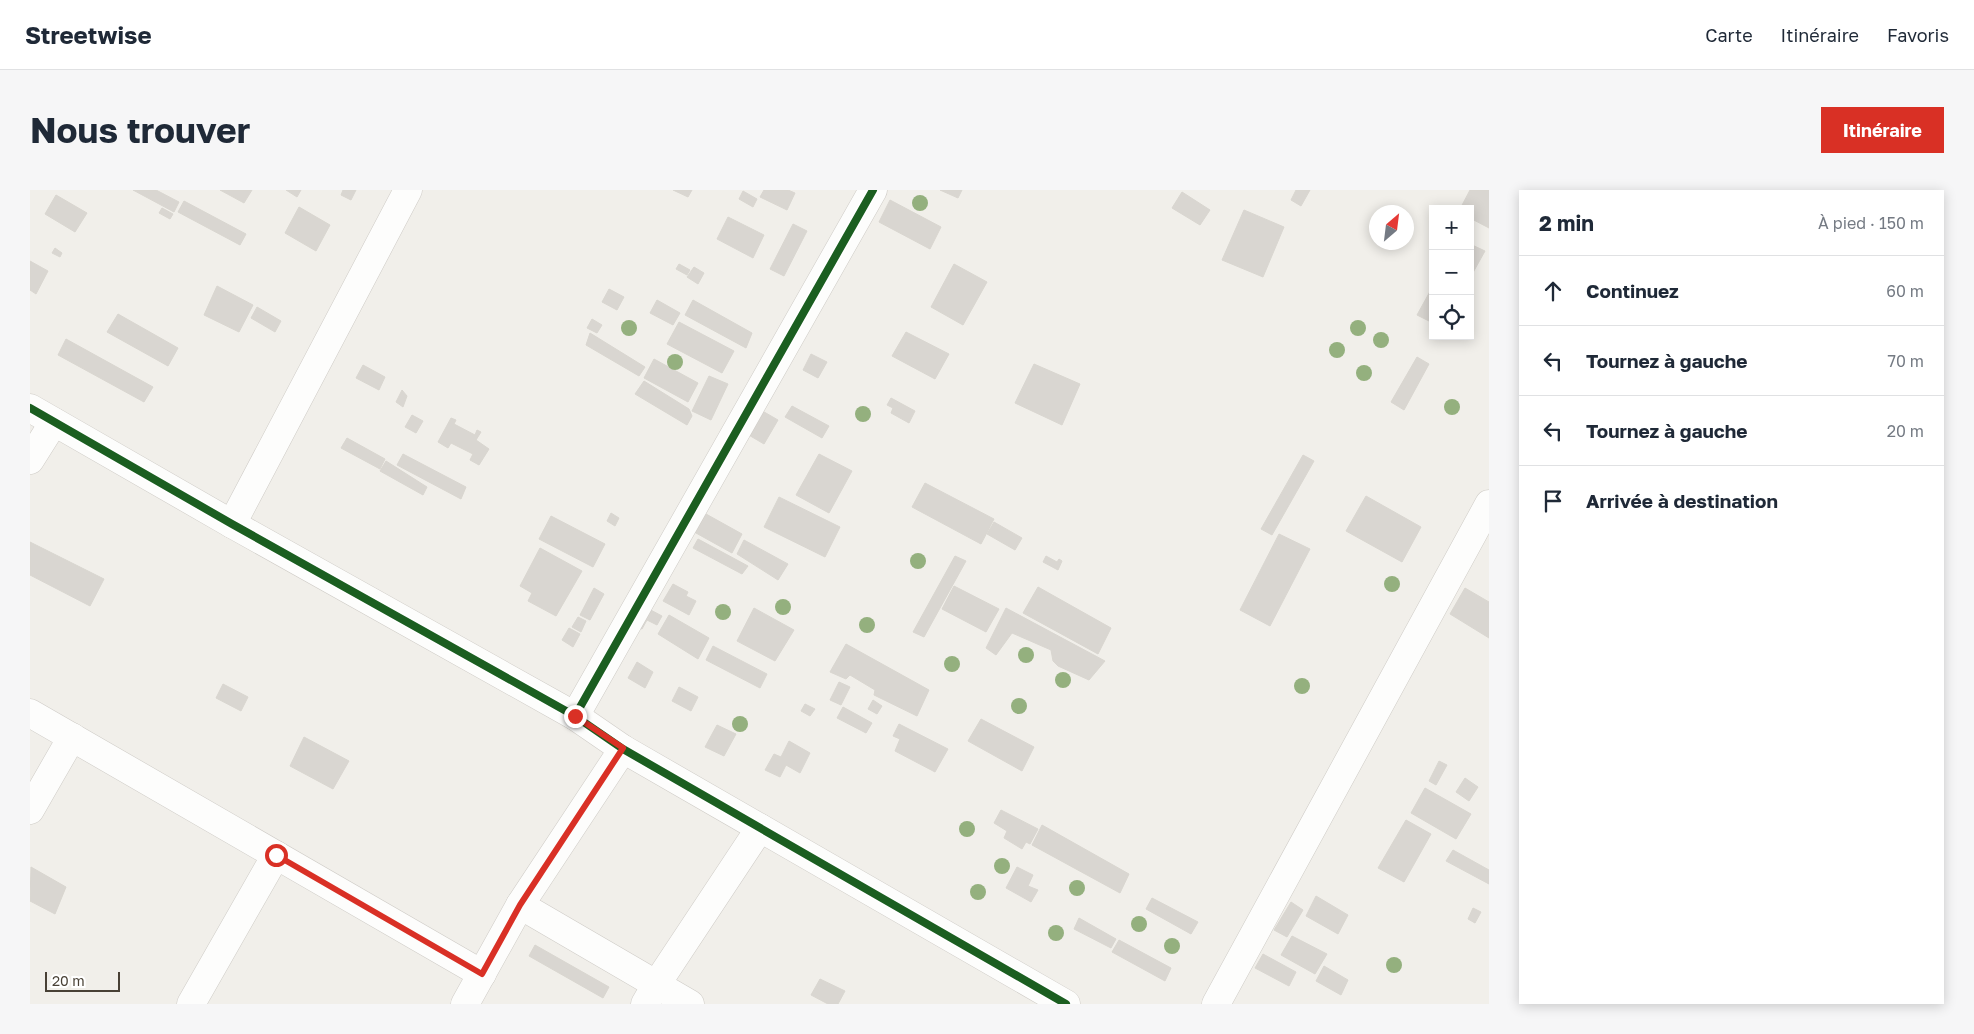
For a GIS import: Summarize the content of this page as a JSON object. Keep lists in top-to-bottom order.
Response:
{
  "scale_bar": "20 m",
  "north": "top right",
  "page": {
    "header": "Streetwise",
    "nav": ["Carte", "Itinéraire", "Favoris"],
    "buttons": "Itinéraire",
    "title": "Nous trouver",
    "heading": ["2 min", "À pied · 150 m"],
    "map_buttons": ["+", "−"],
    "list": [
      ["Continuez", "60 m"],
      ["Tournez à gauche", "70 m"],
      ["Tournez à gauche", "20 m"],
      "Arrivée à destination"
    ],
    "scale": "20 m"
  }
}
